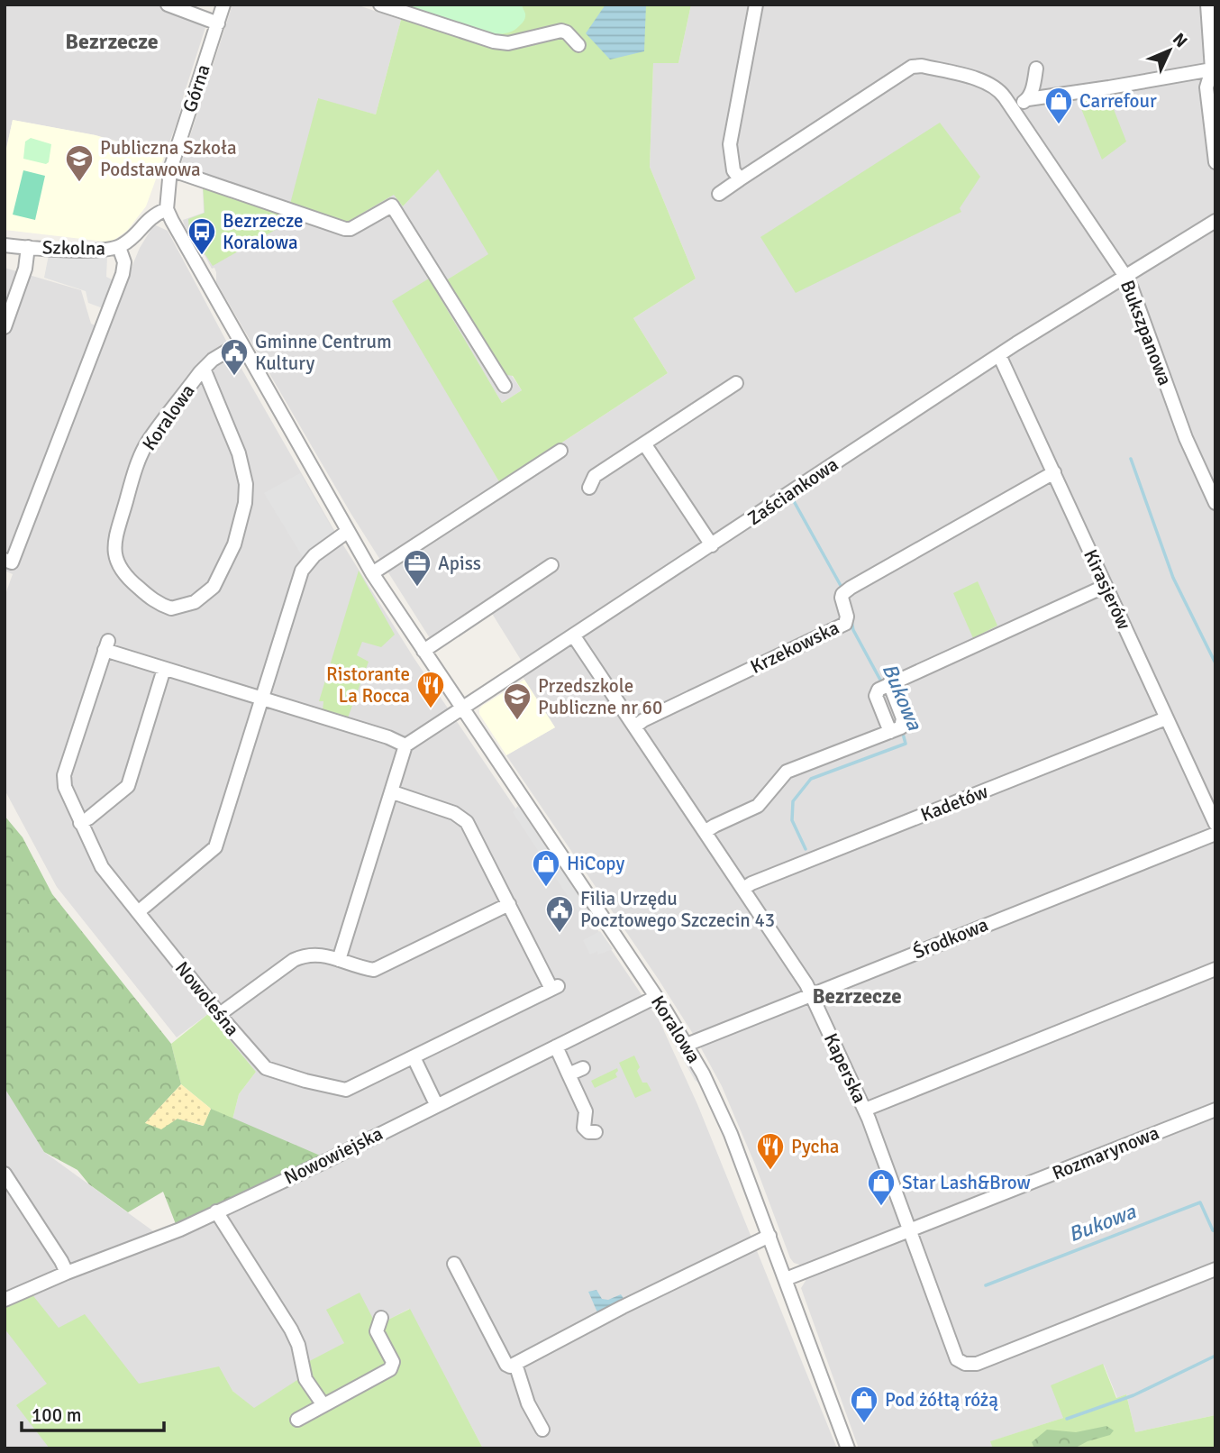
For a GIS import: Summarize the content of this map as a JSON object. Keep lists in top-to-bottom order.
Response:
{
  "streets": {
    "street": [
      "Górna",
      "Szkolna",
      "Bukszpanowa",
      "Koralowa",
      "Zaściankowa",
      "Kirasjerów",
      "Krzekowska",
      "Kadetów",
      "Środkowa",
      "Nowoleśna",
      "Kaperska",
      "Rozmarynowa",
      "Nowowiejska"
    ]
  },
  "crossings": [
    ["Górna", "Szkolna"],
    ["Górna", "Koralowa"],
    ["Szkolna", "Koralowa"],
    ["Bukszpanowa", "Zaściankowa"],
    ["Koralowa", "Zaściankowa"],
    ["Koralowa", "Środkowa"],
    ["Koralowa", "Rozmarynowa"],
    ["Koralowa", "Nowowiejska"],
    ["Zaściankowa", "Kirasjerów"],
    ["Zaściankowa", "Kaperska"],
    ["Kirasjerów", "Krzekowska"],
    ["Kirasjerów", "Kadetów"],
    ["Krzekowska", "Kaperska"],
    ["Kadetów", "Kaperska"],
    ["Środkowa", "Kaperska"],
    ["Kaperska", "Rozmarynowa"]
  ],
  "districts": ["Bezrzecze", "Bezrzecze"],
  "water": ["Bukowa"],
  "places": {
    "shop": [
      "Carrefour",
      "HiCopy",
      "Star Lash&Brow",
      "Pod żółtą różą"
    ],
    "school or university": ["Publiczna Szkoła Podstawowa", "Przedszkole Publiczne nr 60"],
    "bus stop": ["Bezrzecze Koralowa"],
    "public building": ["Gminne Centrum Kultury", "Filia Urzędu Pocztowego Szczecin 43"],
    "office": ["Apiss"],
    "restaurant": ["Ristorante La Rocca", "Pycha"]
  },
  "scale_bar": "100 m",
  "north": "top right"
}
